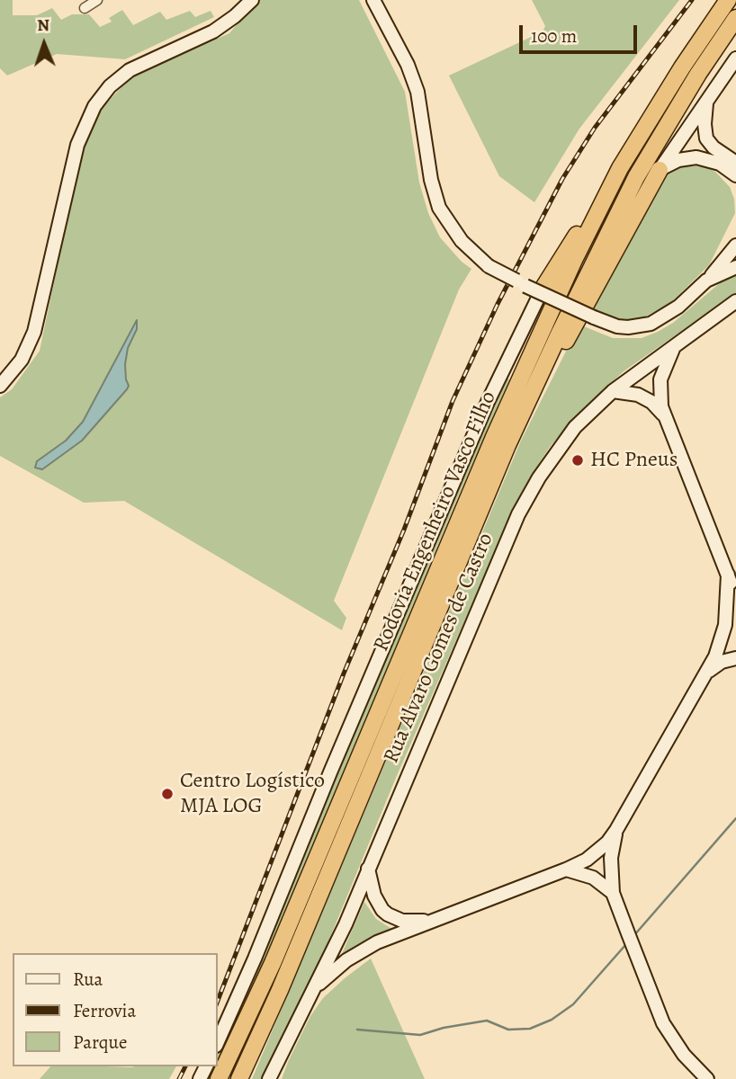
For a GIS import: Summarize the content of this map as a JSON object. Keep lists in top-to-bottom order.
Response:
{
  "streets": {
    "highway": ["Rodovia Engenheiro Vasco Filho"],
    "main road": ["Rua Alvaro Gomes de Castro"]
  },
  "places": ["HC Pneus", "Centro Logístico MJA LOG"],
  "legend": ["Rua", "Ferrovia", "Parque"],
  "scale_bar": "100 m",
  "north": "top"
}
